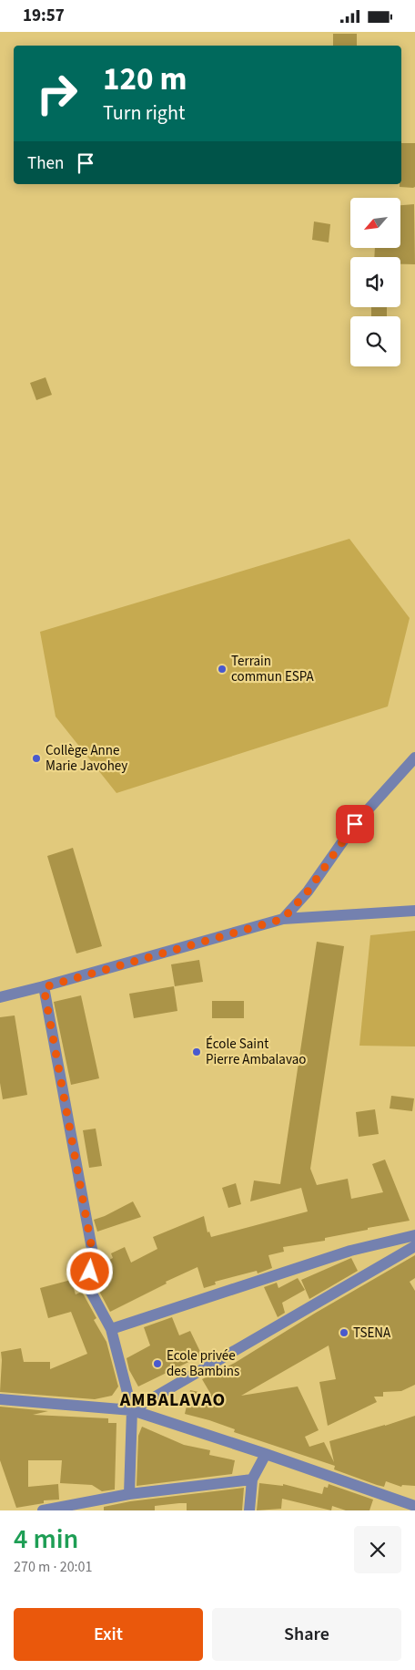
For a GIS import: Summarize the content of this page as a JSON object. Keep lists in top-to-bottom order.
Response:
{
  "districts": ["AMBALAVAO"],
  "places": [
    "Terrain commun ESPA",
    "Collège Anne Marie Javohey",
    "École Saint Pierre Ambalavao",
    "TSENA",
    "Ecole privée des Bambins"
  ],
  "north": "bottom left",
  "page": {
    "status": "19:57",
    "turn": ["120 m", "Turn right"],
    "then": "Then",
    "heading": ["4 min", "270 m · 20:01"],
    "buttons": ["Exit", "Share"]
  }
}
